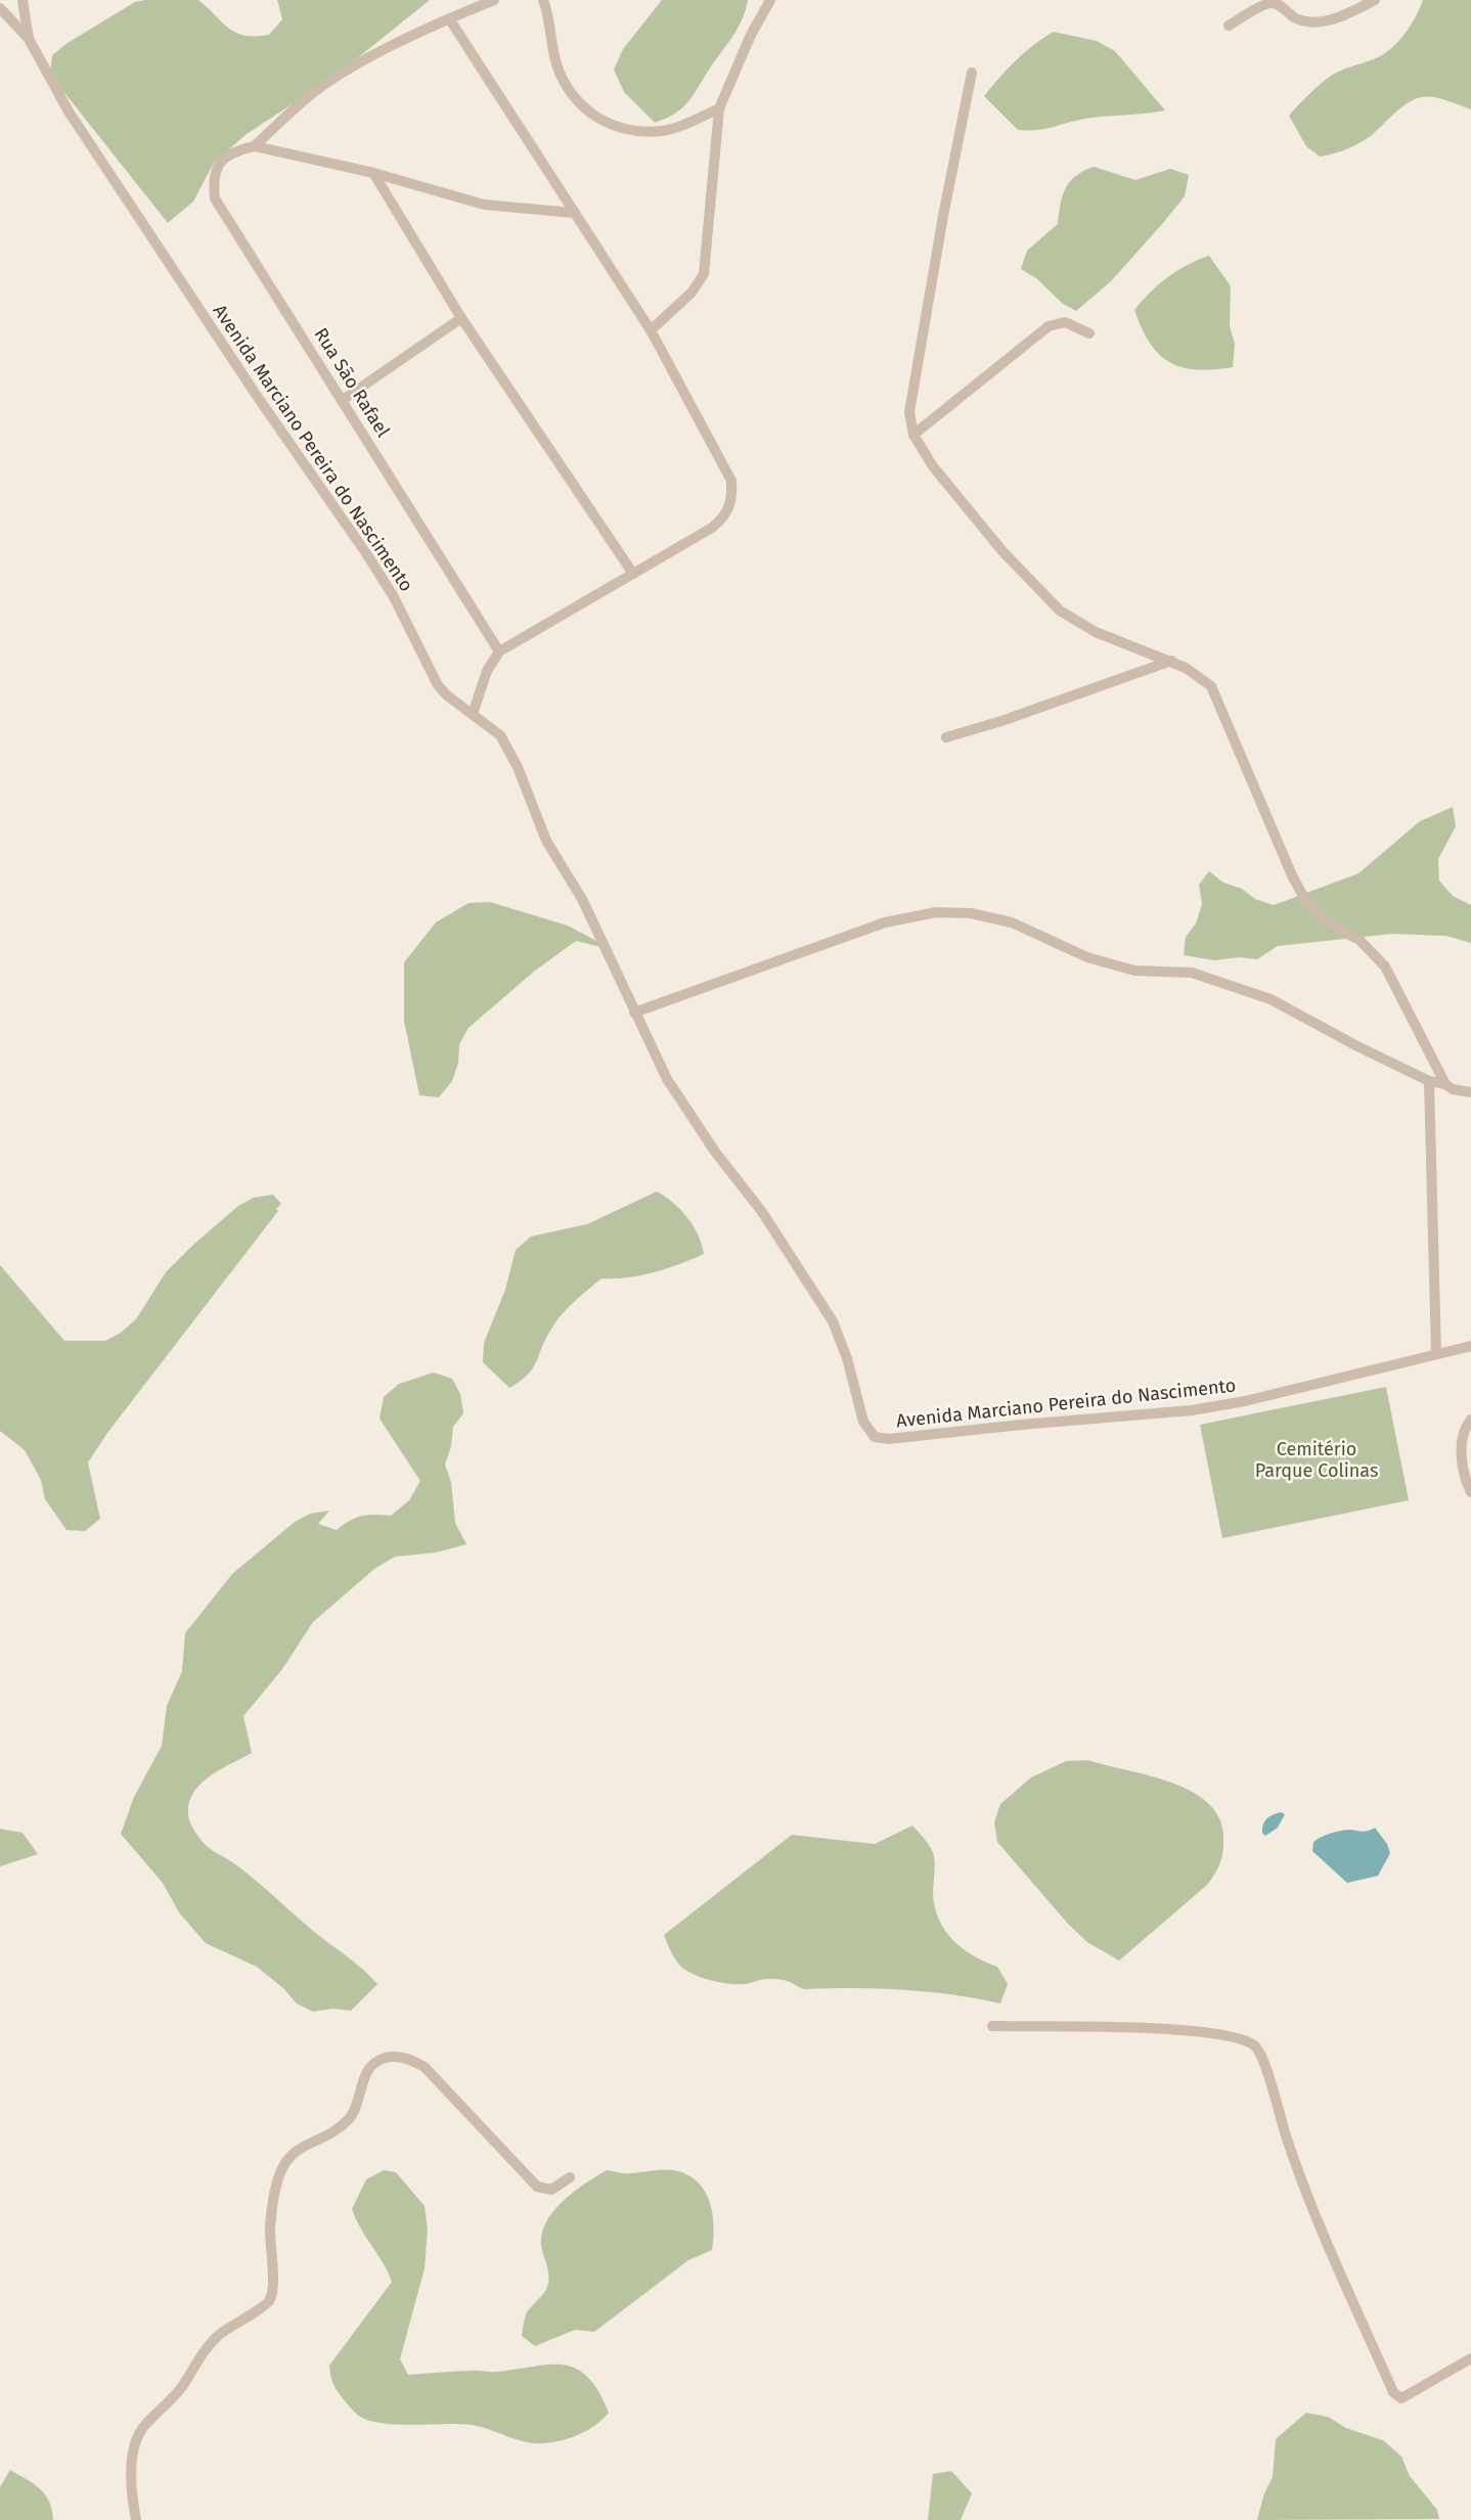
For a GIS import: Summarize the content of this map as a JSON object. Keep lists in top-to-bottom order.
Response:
{
  "streets": {
    "street": ["Rua São Rafael", "Avenida Marciano Pereira do Nascimento"]
  },
  "parks": ["Cemitério Parque Colinas"]
}
